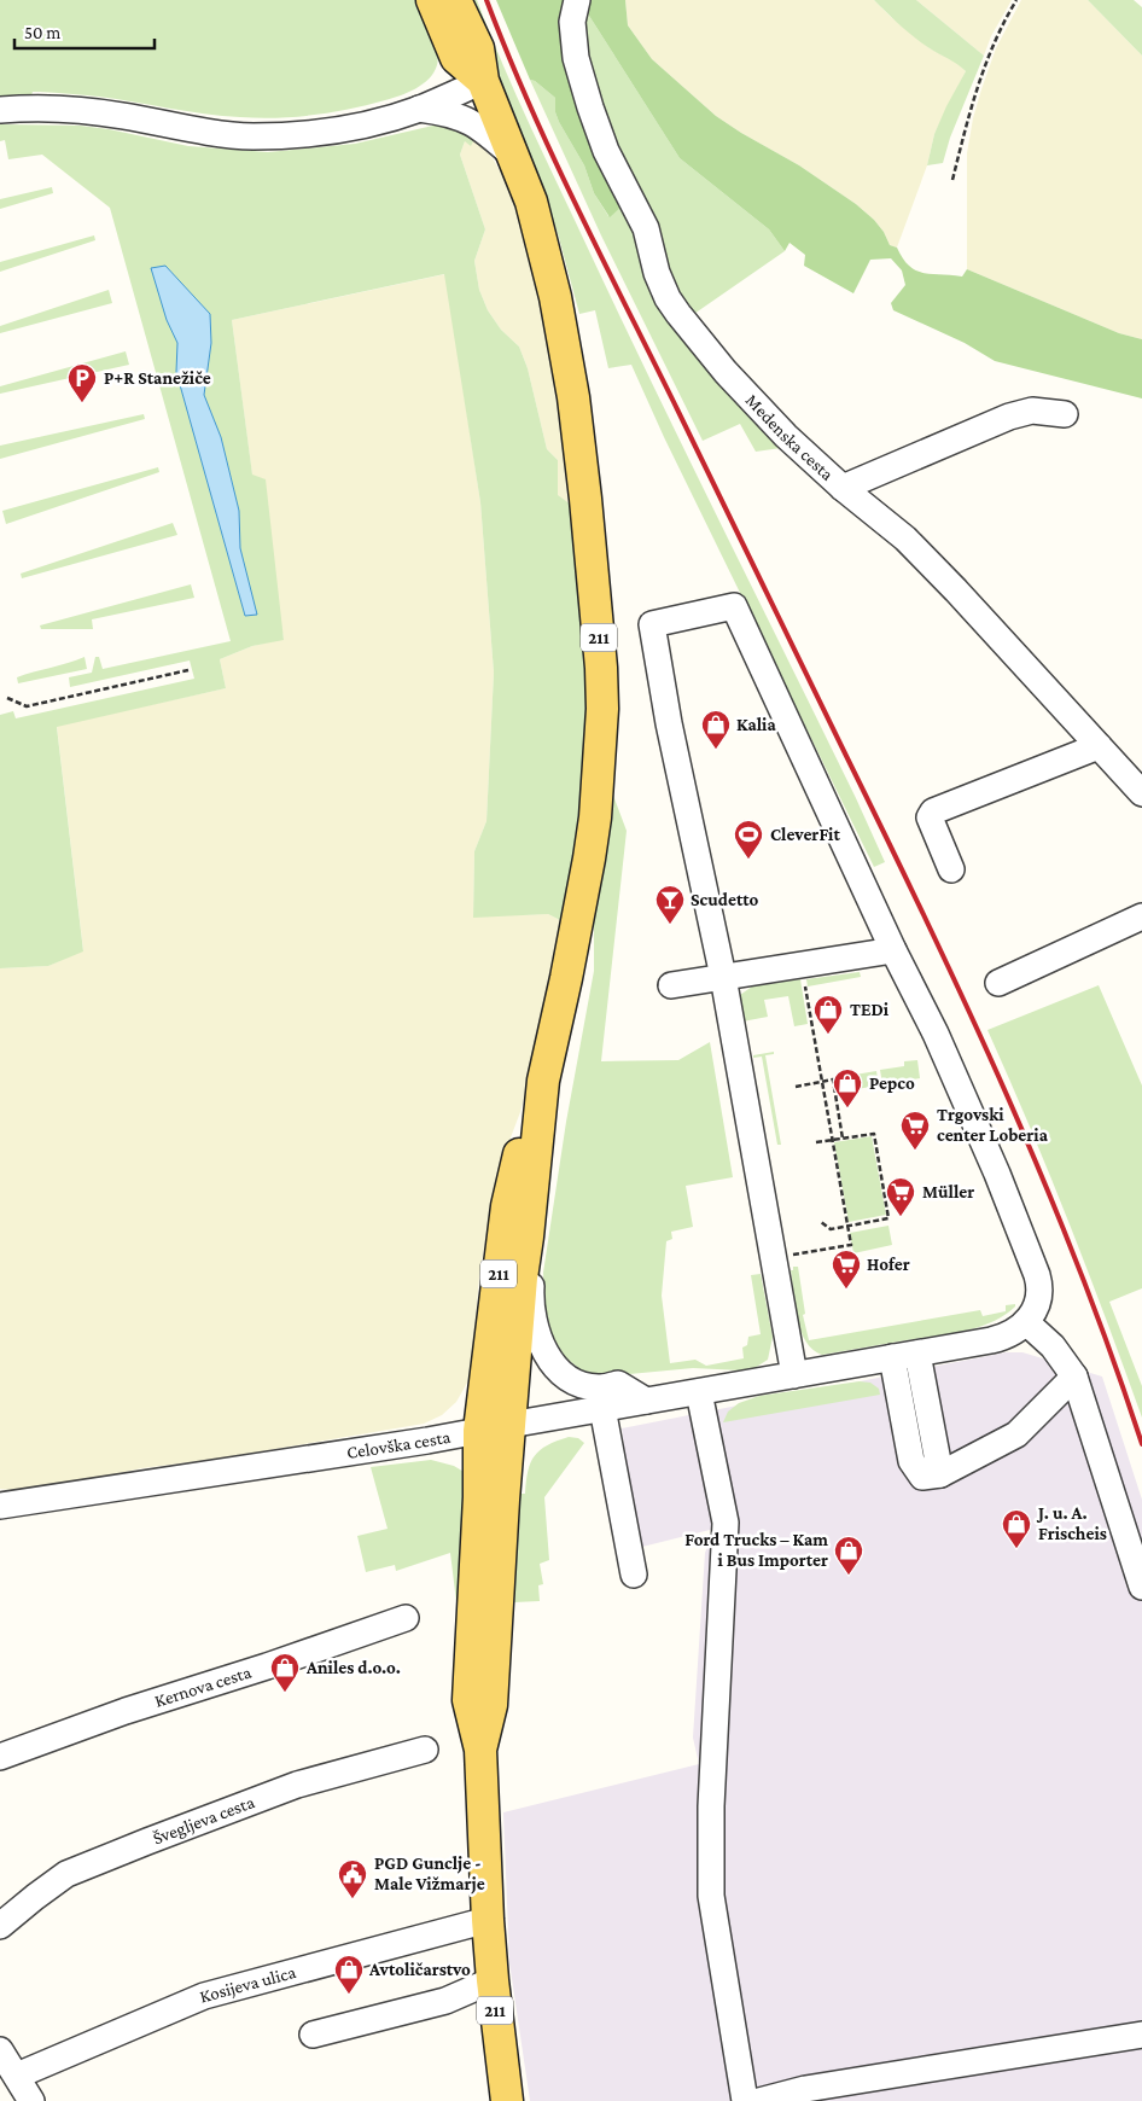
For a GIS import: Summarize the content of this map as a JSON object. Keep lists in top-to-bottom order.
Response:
{
  "streets": {
    "main road": ["211"],
    "street": [
      "Medenska cesta",
      "Celovška cesta",
      "Kernova cesta",
      "Švegljeva cesta",
      "Kosijeva ulica"
    ]
  },
  "crossings": [
    ["211", "Celovška cesta"],
    ["211", "Kosijeva ulica"]
  ],
  "places": {
    "parking": ["P+R Stanežiče"],
    "shop": [
      "Kalia",
      "TEDi",
      "Pepco",
      "J. u. A. Frischeis",
      "Ford Trucks – Kam i Bus Importer",
      "Aniles d.o.o.",
      "Avtoličarstvo"
    ],
    "sports": ["CleverFit"],
    "bar": ["Scudetto"],
    "supermarket": ["Trgovski center Loberia", "Müller", "Hofer"],
    "public building": ["PGD Gunclje - Male Vižmarje"]
  },
  "scale_bar": "50 m"
}
